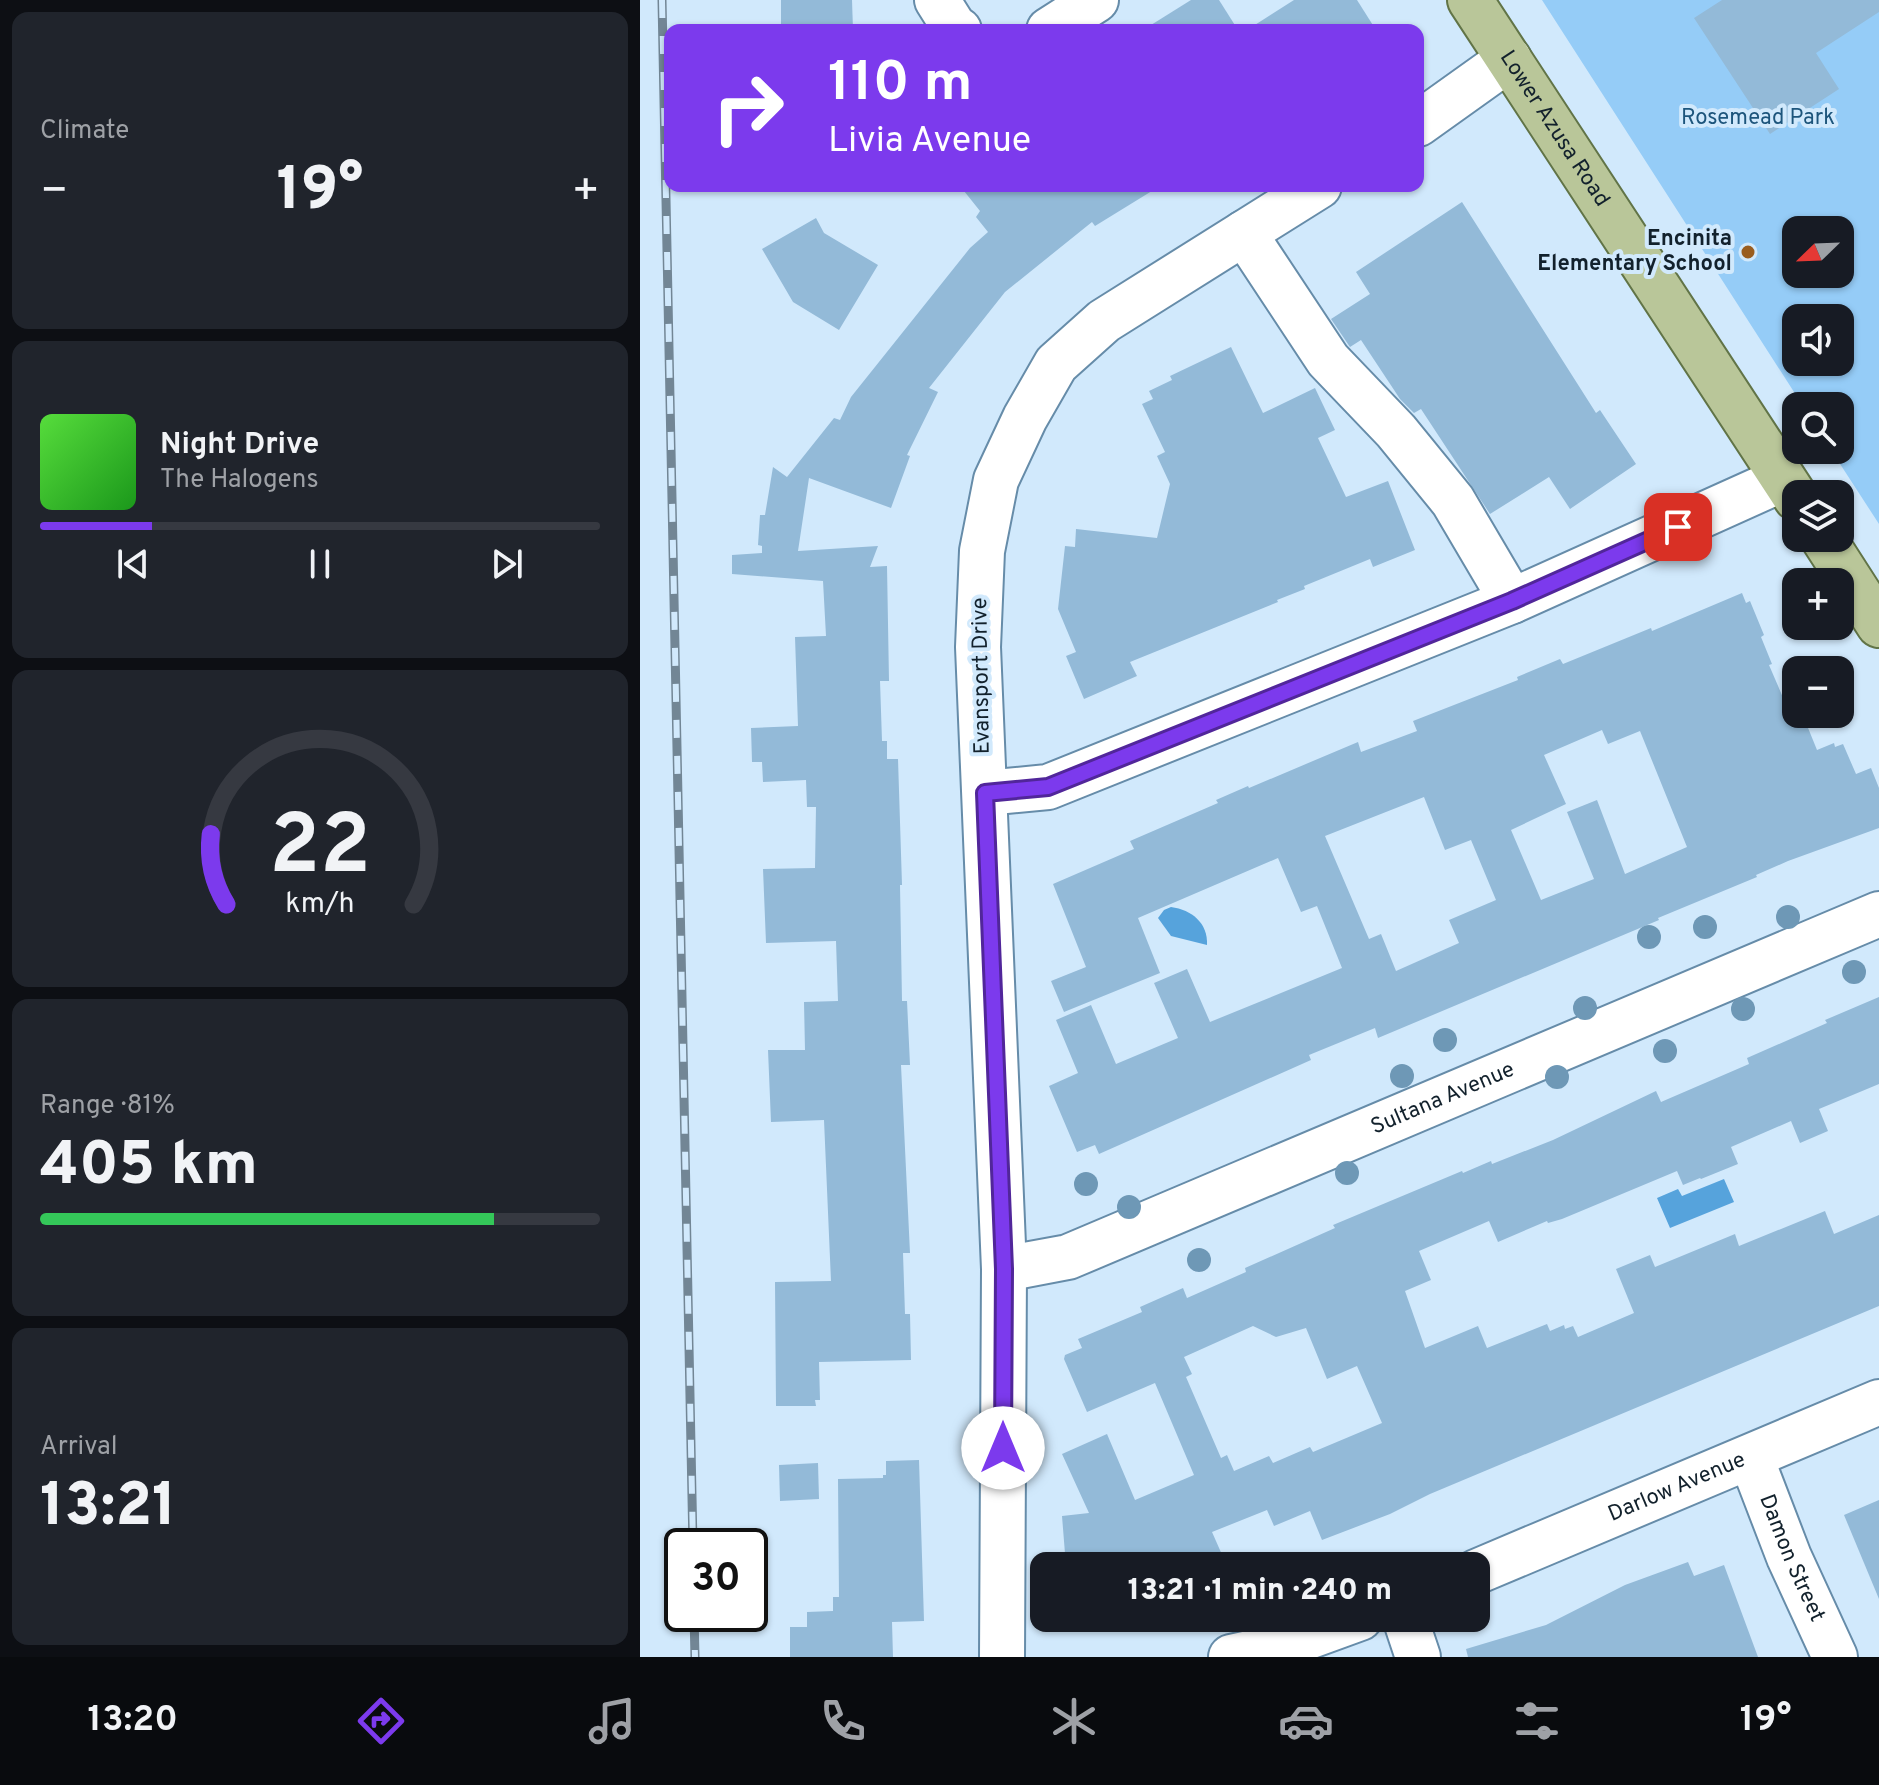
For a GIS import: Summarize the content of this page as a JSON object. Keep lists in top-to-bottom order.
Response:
{
  "streets": {
    "main road": ["Lower Azusa Road"],
    "street": [
      "Evansport Drive",
      "Sultana Avenue",
      "Darlow Avenue",
      "Damon Street"
    ]
  },
  "crossings": [
    ["Evansport Drive", "Sultana Avenue"],
    ["Darlow Avenue", "Damon Street"]
  ],
  "parks": ["Rosemead Park"],
  "places": ["Encinita Elementary School"],
  "north": "bottom left",
  "page": {
    "tile": [
      "Climate",
      ["Range · 81%", "405 km"],
      ["Arrival", "13:21"]
    ],
    "turn": ["110 m", "Livia Avenue"],
    "heat": ["−", "19°", "+"],
    "map_buttons": ["+", "−"],
    "song": ["Night Drive", "The Halogens"],
    "limit": "30",
    "trip": "13:21 · 1 min · 240 m",
    "tabs": ["13:20", "19°"],
    "gauge": ["22", "km/h"]
  }
}
